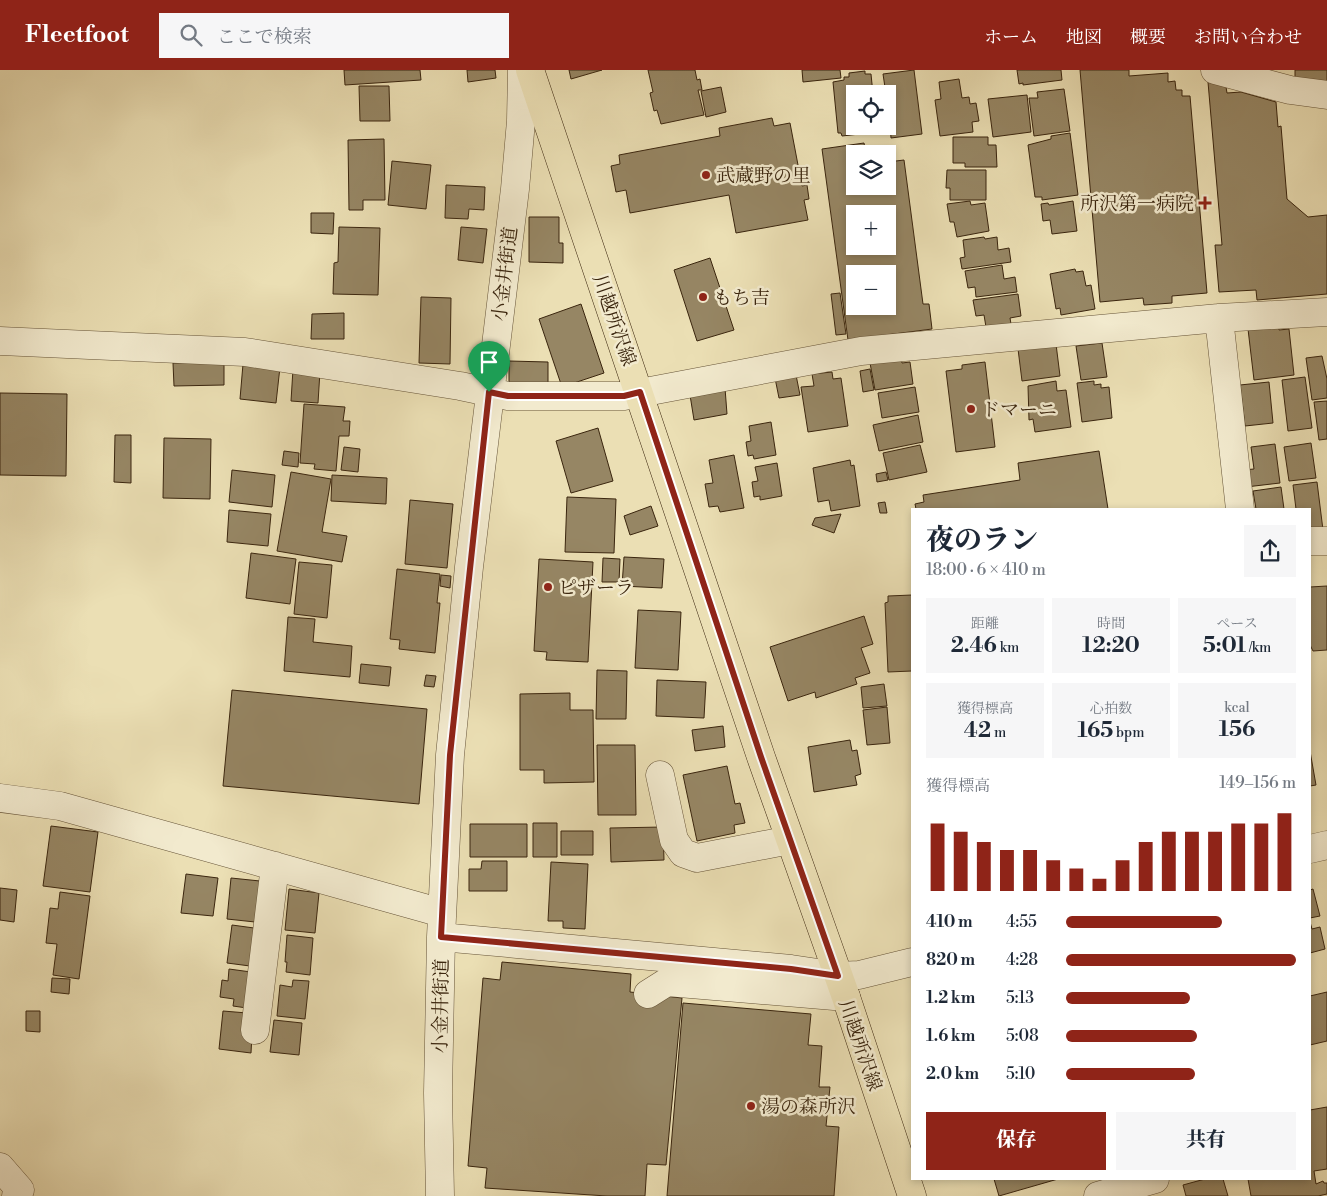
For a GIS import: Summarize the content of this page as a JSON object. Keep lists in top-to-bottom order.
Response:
{
  "streets": {
    "main road": ["川越所沢線"],
    "street": ["小金井街道"]
  },
  "places": {
    "other": [
      "武蔵野の里",
      "もち吉",
      "ドマーニ",
      "ピザーラ",
      "湯の森所沢"
    ],
    "health": ["所沢第一病院"]
  },
  "page": {
    "header": "Fleetfoot",
    "search": "ここで検索",
    "nav": [
      "ホーム",
      "地図",
      "概要",
      "お問い合わせ"
    ],
    "map_buttons": ["+", "−"],
    "heading": ["夜のラン", "18:00 · 6 × 410 m"],
    "stats": [
      ["距離", "2.46 km"],
      ["時間", "12:20"],
      ["ペース", "5:01 /km"],
      ["獲得標高", "42 m"],
      ["心拍数", "165 bpm"],
      ["kcal", "156"]
    ],
    "chart": ["獲得標高", "149–156 m"],
    "list": [
      {
        "name": "410 m",
        "note": "4:55"
      },
      {
        "name": "820 m",
        "note": "4:28"
      },
      {
        "name": "1.2 km",
        "note": "5:13"
      },
      {
        "name": "1.6 km",
        "note": "5:08"
      },
      {
        "name": "2.0 km",
        "note": "5:10"
      }
    ],
    "buttons": ["保存", "共有"]
  }
}
